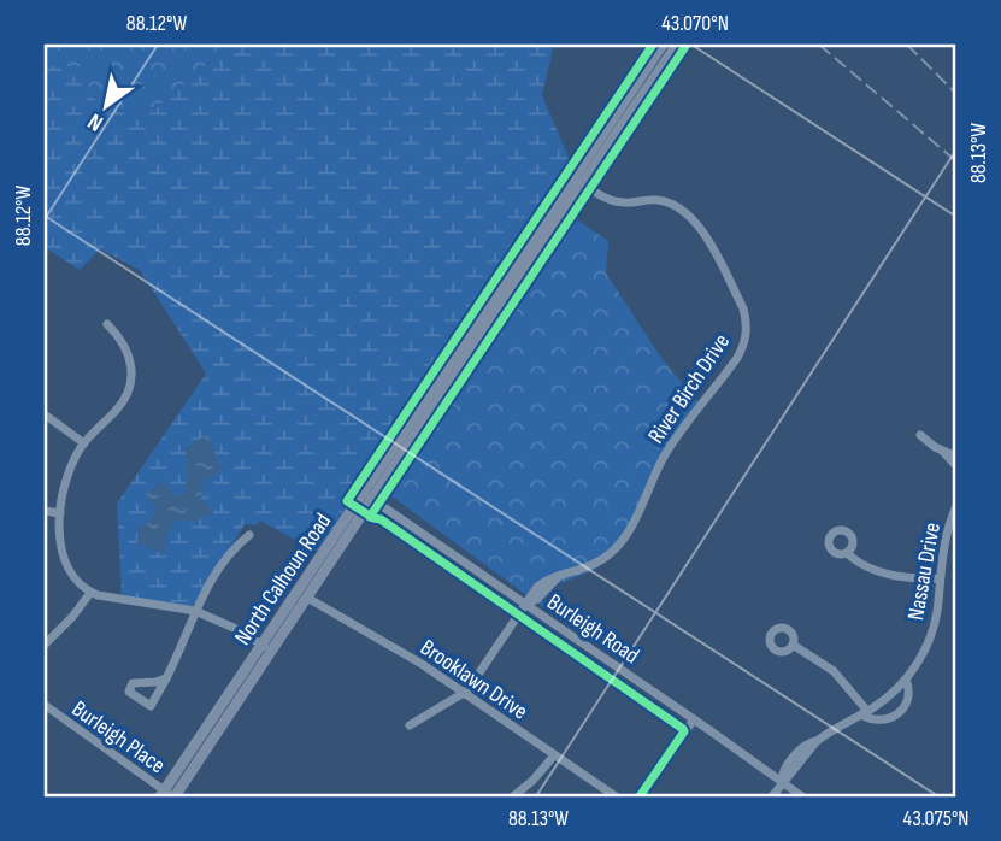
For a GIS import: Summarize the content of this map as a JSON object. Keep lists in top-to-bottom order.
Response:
{
  "streets": {
    "main road": ["North Calhoun Road"],
    "street": [
      "River Birch Drive",
      "Nassau Drive",
      "Burleigh Road",
      "Brooklawn Drive",
      "Burleigh Place"
    ]
  },
  "crossings": [
    ["River Birch Drive", "North Calhoun Road"],
    ["River Birch Drive", "Burleigh Road"],
    ["River Birch Drive", "Brooklawn Drive"],
    ["Nassau Drive", "Burleigh Road"],
    ["North Calhoun Road", "Burleigh Road"],
    ["North Calhoun Road", "Brooklawn Drive"],
    ["North Calhoun Road", "Burleigh Place"]
  ],
  "north": "bottom left",
  "coordinates": [
    "88.12°W",
    "43.070°N",
    "88.13°W",
    "43.075°N"
  ]
}
